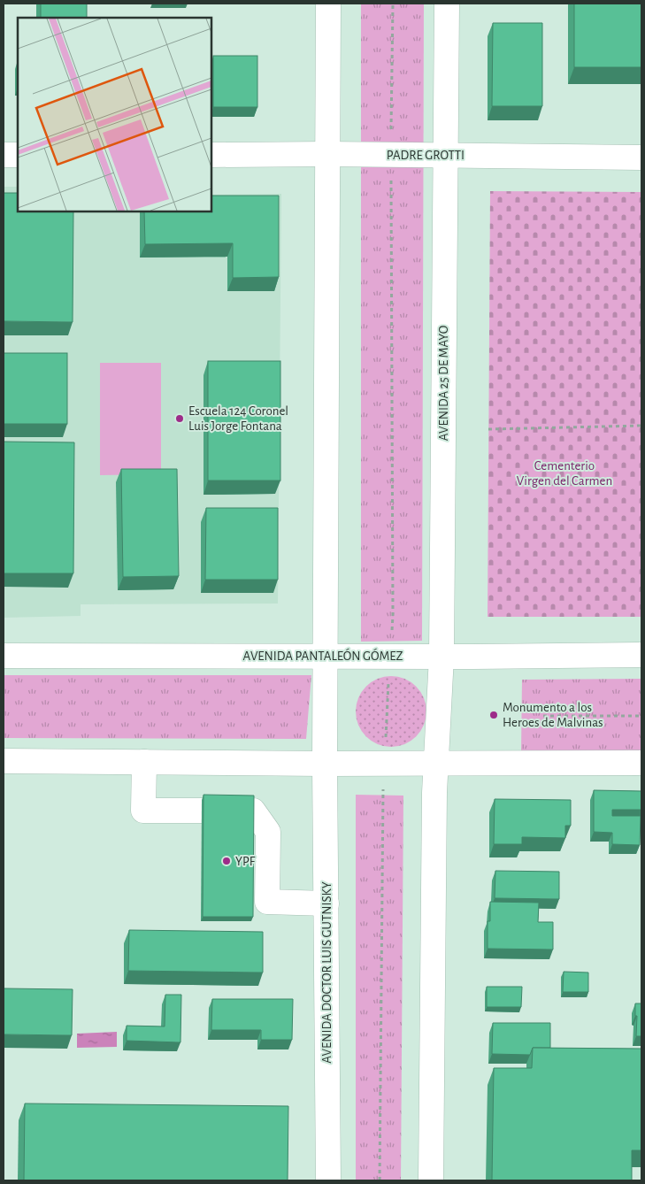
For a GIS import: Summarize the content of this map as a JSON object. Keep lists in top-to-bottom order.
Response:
{
  "streets": {
    "main road": [
      "PADRE GROTTI",
      "AVENIDA 25 DE MAYO",
      "AVENIDA PANTALEÓN GÓMEZ",
      "AVENIDA DOCTOR LUIS GUTNISKY"
    ]
  },
  "crossings": [
    ["PADRE GROTTI", "AVENIDA 25 DE MAYO"],
    ["AVENIDA 25 DE MAYO", "AVENIDA PANTALEÓN GÓMEZ"]
  ],
  "parks": ["Cementerio Virgen del Carmen"],
  "places": ["Escuela 124 Coronel Luis Jorge Fontana", "Monumento a los Heroes de Malvinas", "YPF"]
}
